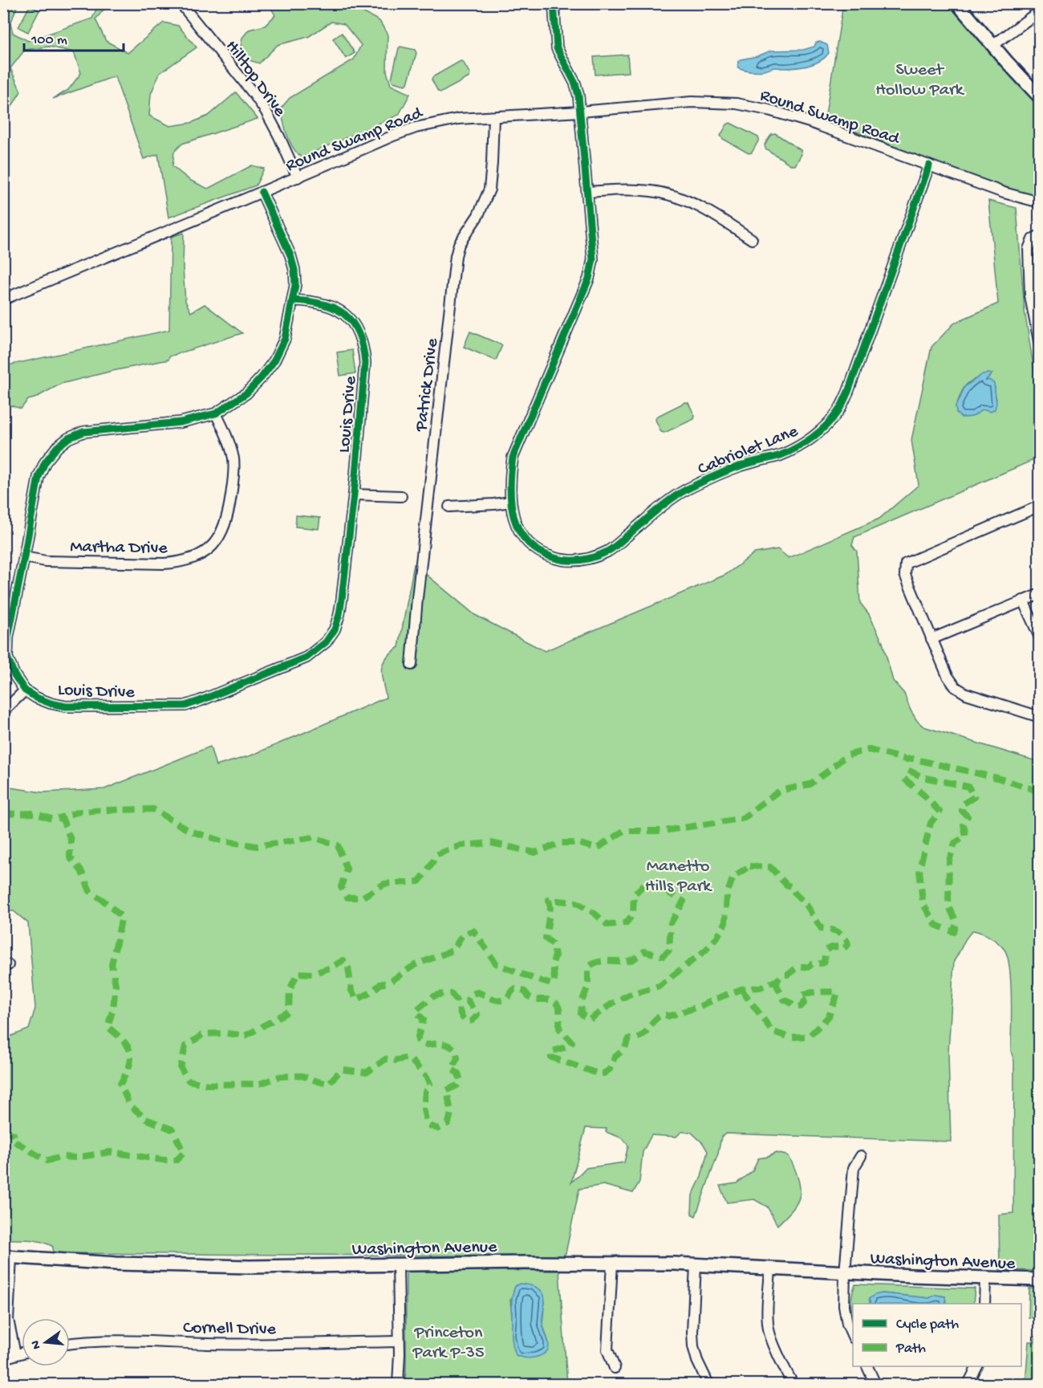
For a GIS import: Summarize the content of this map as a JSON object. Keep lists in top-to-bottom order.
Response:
{
  "streets": {
    "main road": ["Washington Avenue"],
    "street": [
      "Hilltop Drive",
      "Round Swamp Road",
      "Patrick Drive",
      "Louis Drive",
      "Cabriolet Lane",
      "Martha Drive",
      "Cornell Drive"
    ]
  },
  "crossings": [
    ["Hilltop Drive", "Round Swamp Road"],
    ["Round Swamp Road", "Patrick Drive"],
    ["Round Swamp Road", "Cabriolet Lane"]
  ],
  "parks": ["Sweet Hollow Park", "Manetto Hills Park", "Princeton Park P-35"],
  "legend": ["Cycle path", "Path"],
  "scale_bar": "100 m",
  "north": "left"
}
